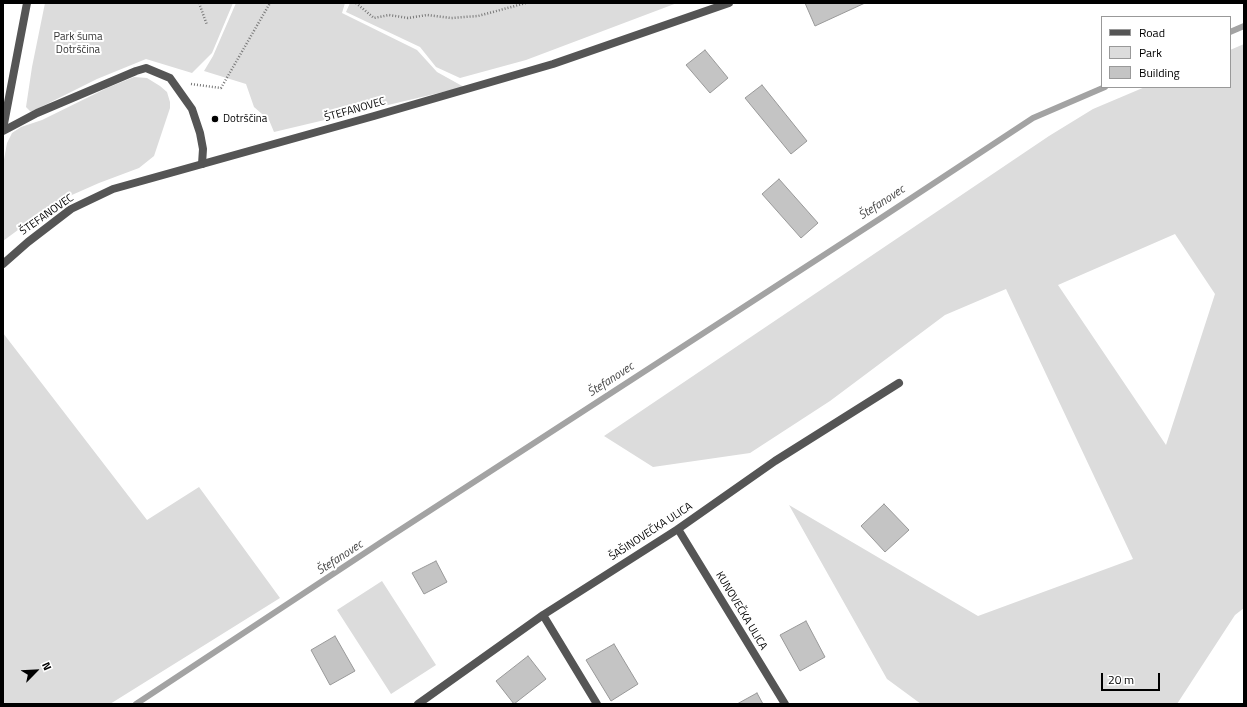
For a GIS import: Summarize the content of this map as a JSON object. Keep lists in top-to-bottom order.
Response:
{
  "streets": {
    "street": ["ŠTEFANOVEC", "ŠAŠINOVEČKA ULICA", "KUNOVEČKA ULICA"]
  },
  "crossings": [
    ["ŠAŠINOVEČKA ULICA", "KUNOVEČKA ULICA"]
  ],
  "water": ["Štefanovec"],
  "parks": ["Park šuma Dotrščina"],
  "places": ["Dotrščina"],
  "legend": ["Road", "Park", "Building"],
  "scale_bar": "20 m",
  "north": "top right"
}
